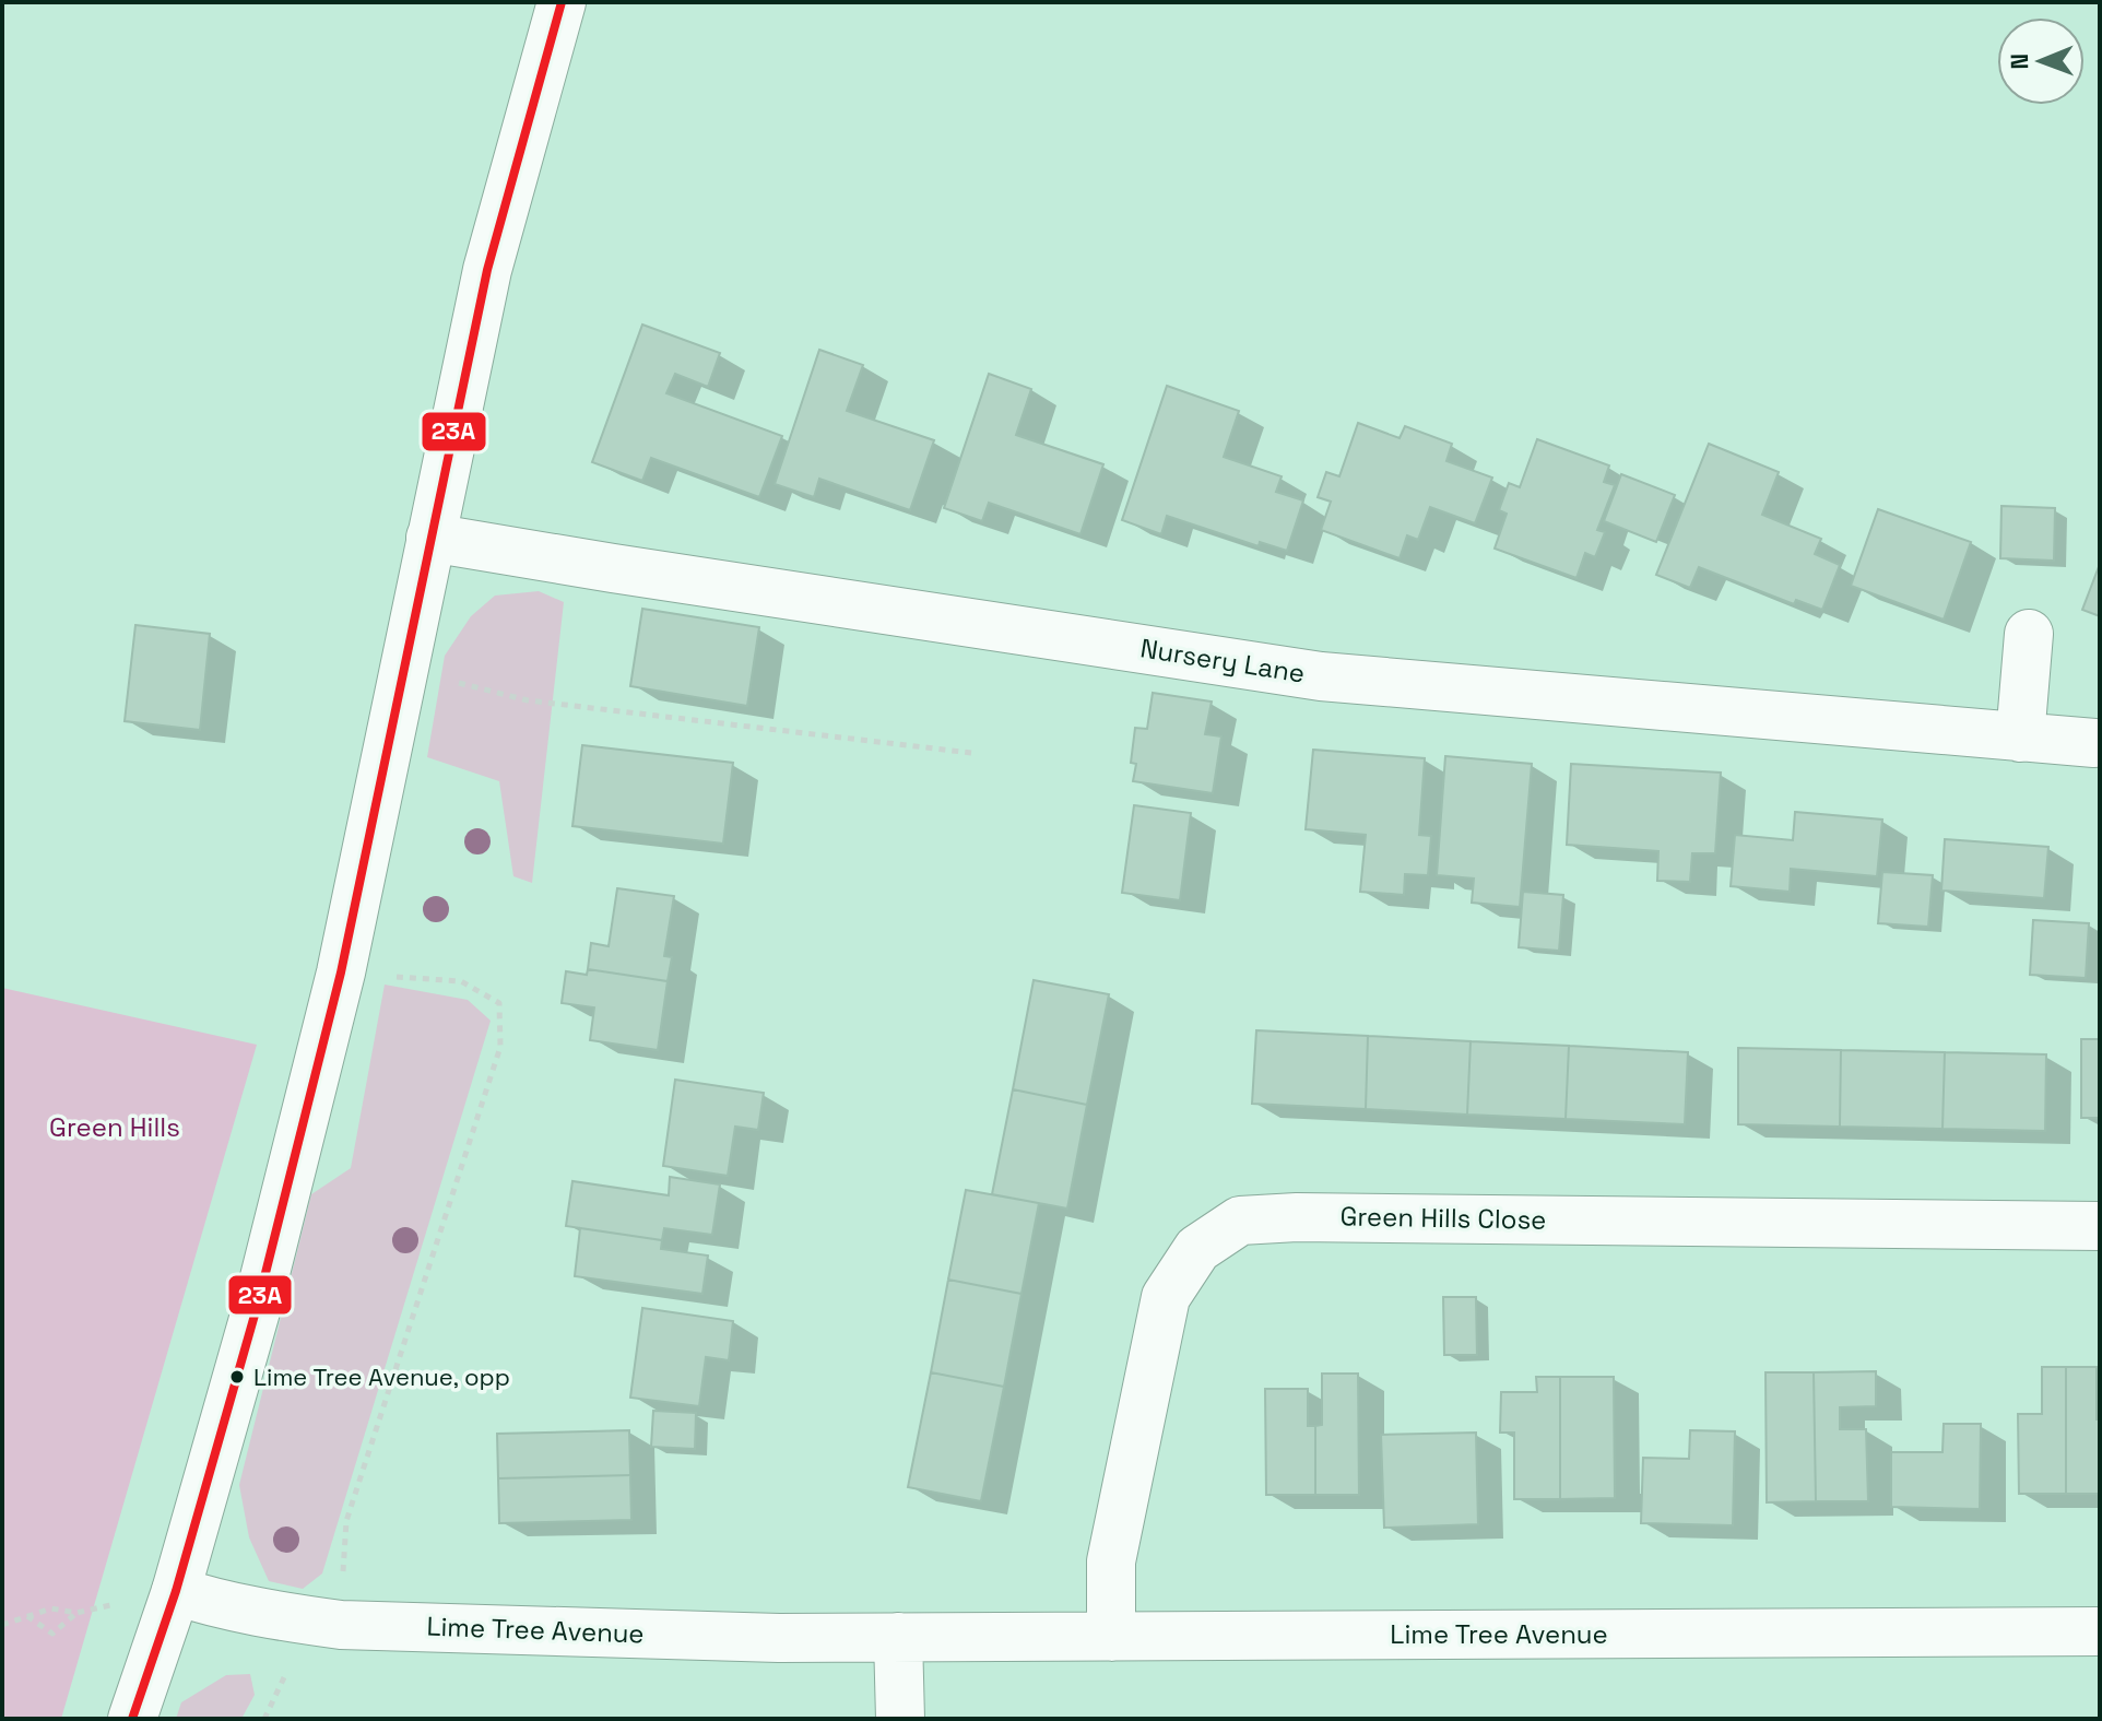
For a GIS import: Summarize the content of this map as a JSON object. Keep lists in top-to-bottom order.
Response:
{
  "streets": {
    "street": ["Nursery Lane", "Green Hills Close", "Lime Tree Avenue"]
  },
  "crossings": [
    ["Green Hills Close", "Lime Tree Avenue"]
  ],
  "parks": ["Green Hills"],
  "places": ["Lime Tree Avenue, opp"],
  "lines": ["transit line 23A"],
  "north": "left"
}
